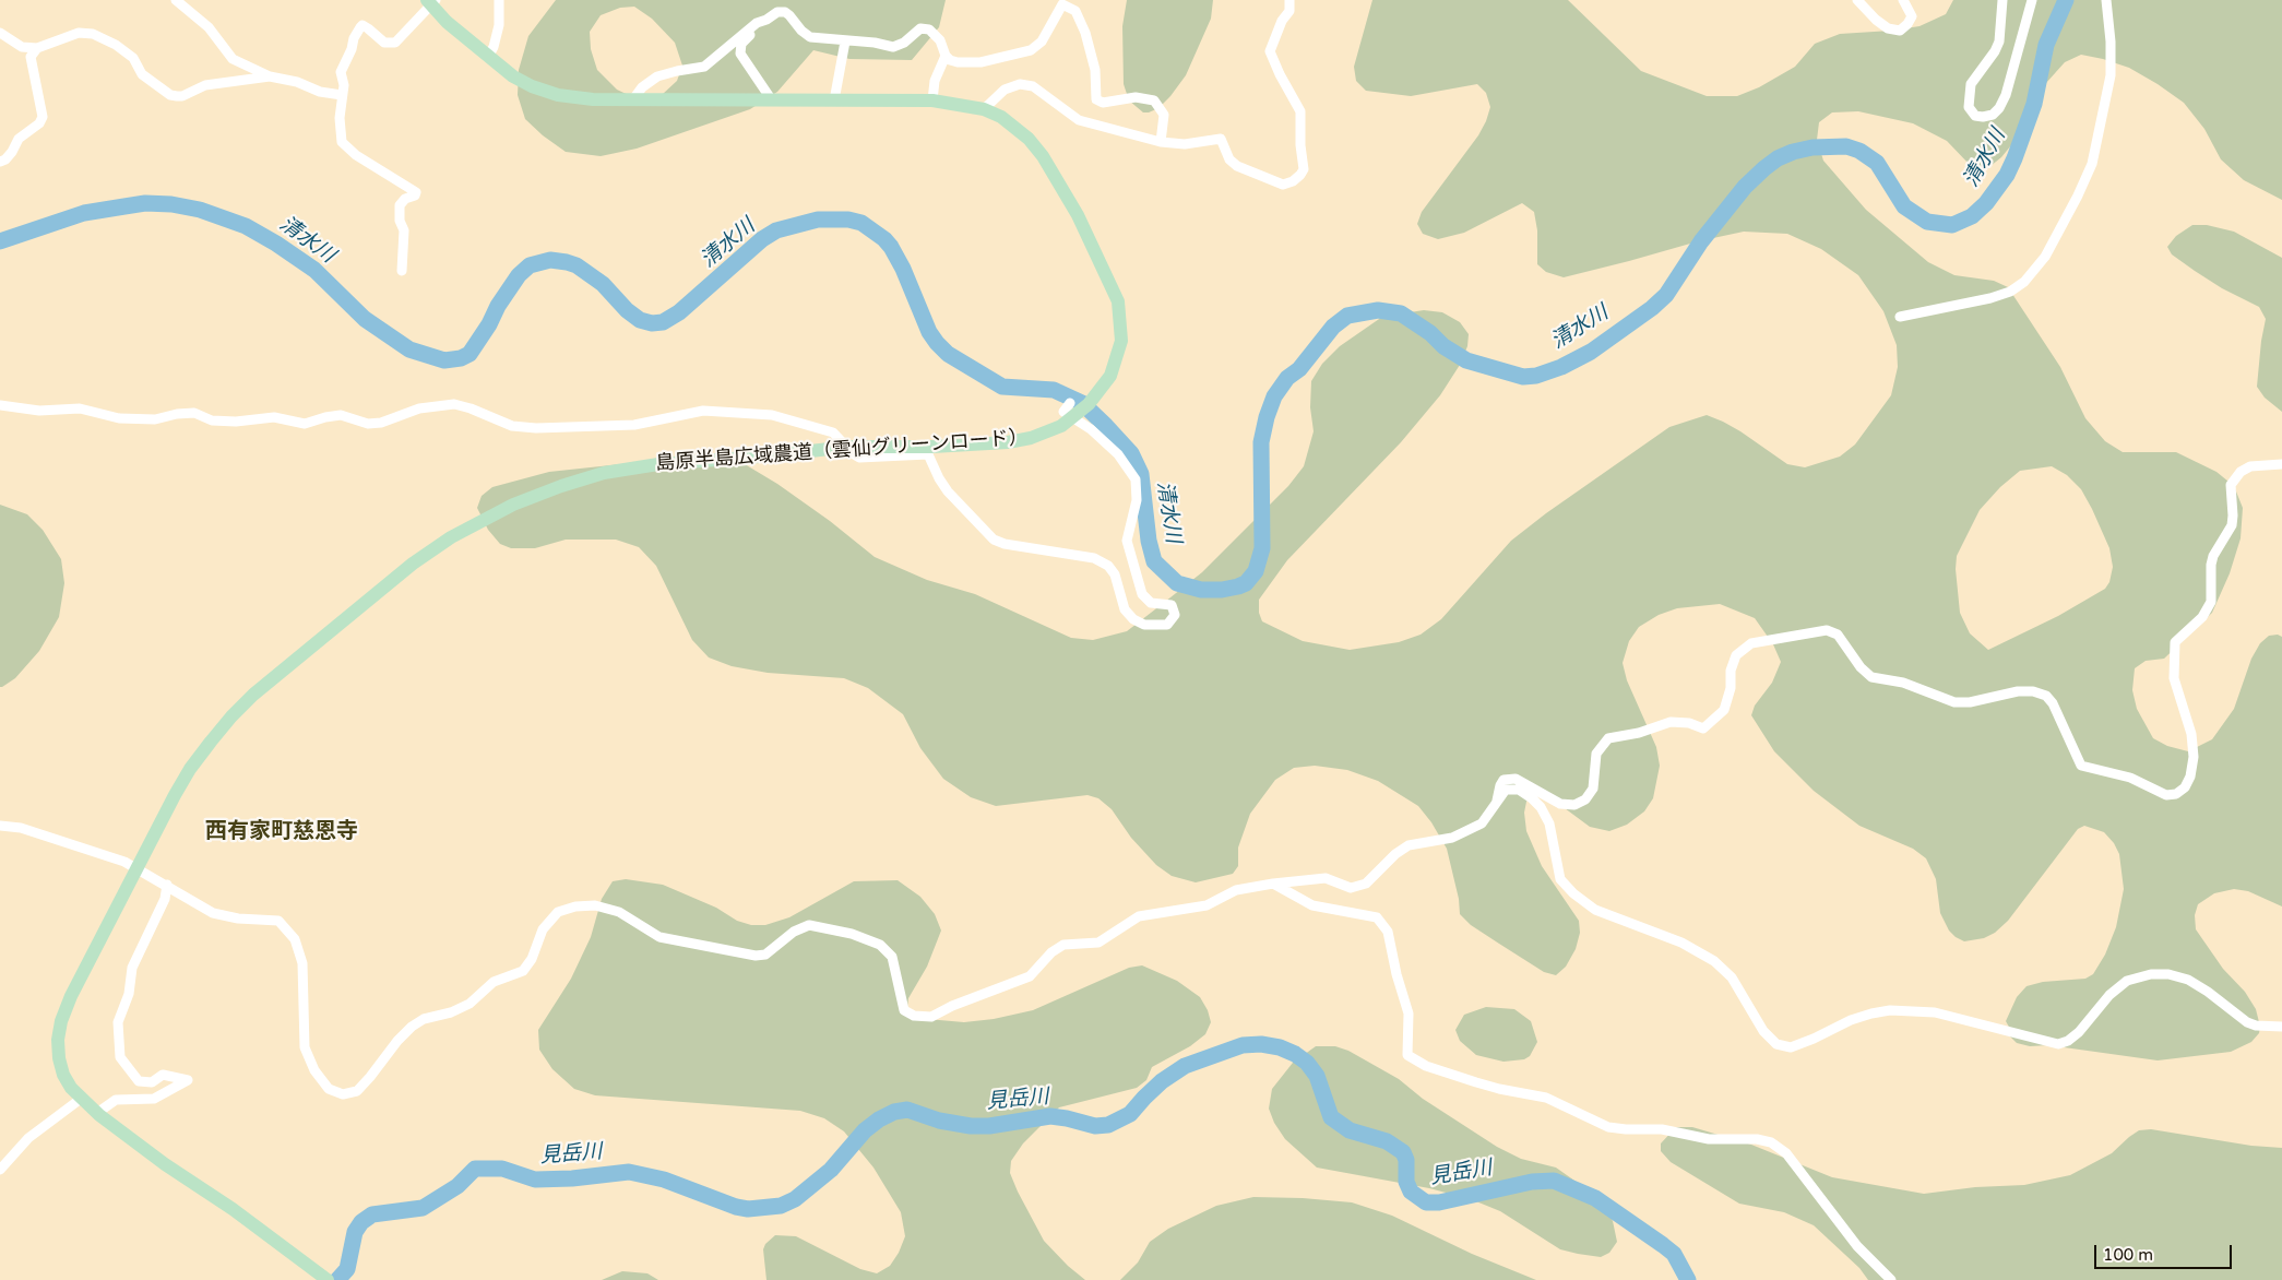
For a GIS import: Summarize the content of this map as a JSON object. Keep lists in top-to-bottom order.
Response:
{
  "streets": {
    "street": ["島原半島広域農道（雲仙グリーンロード）"]
  },
  "districts": ["西有家町慈恩寺"],
  "water": ["清水川", "見岳川"],
  "scale_bar": "100 m"
}
